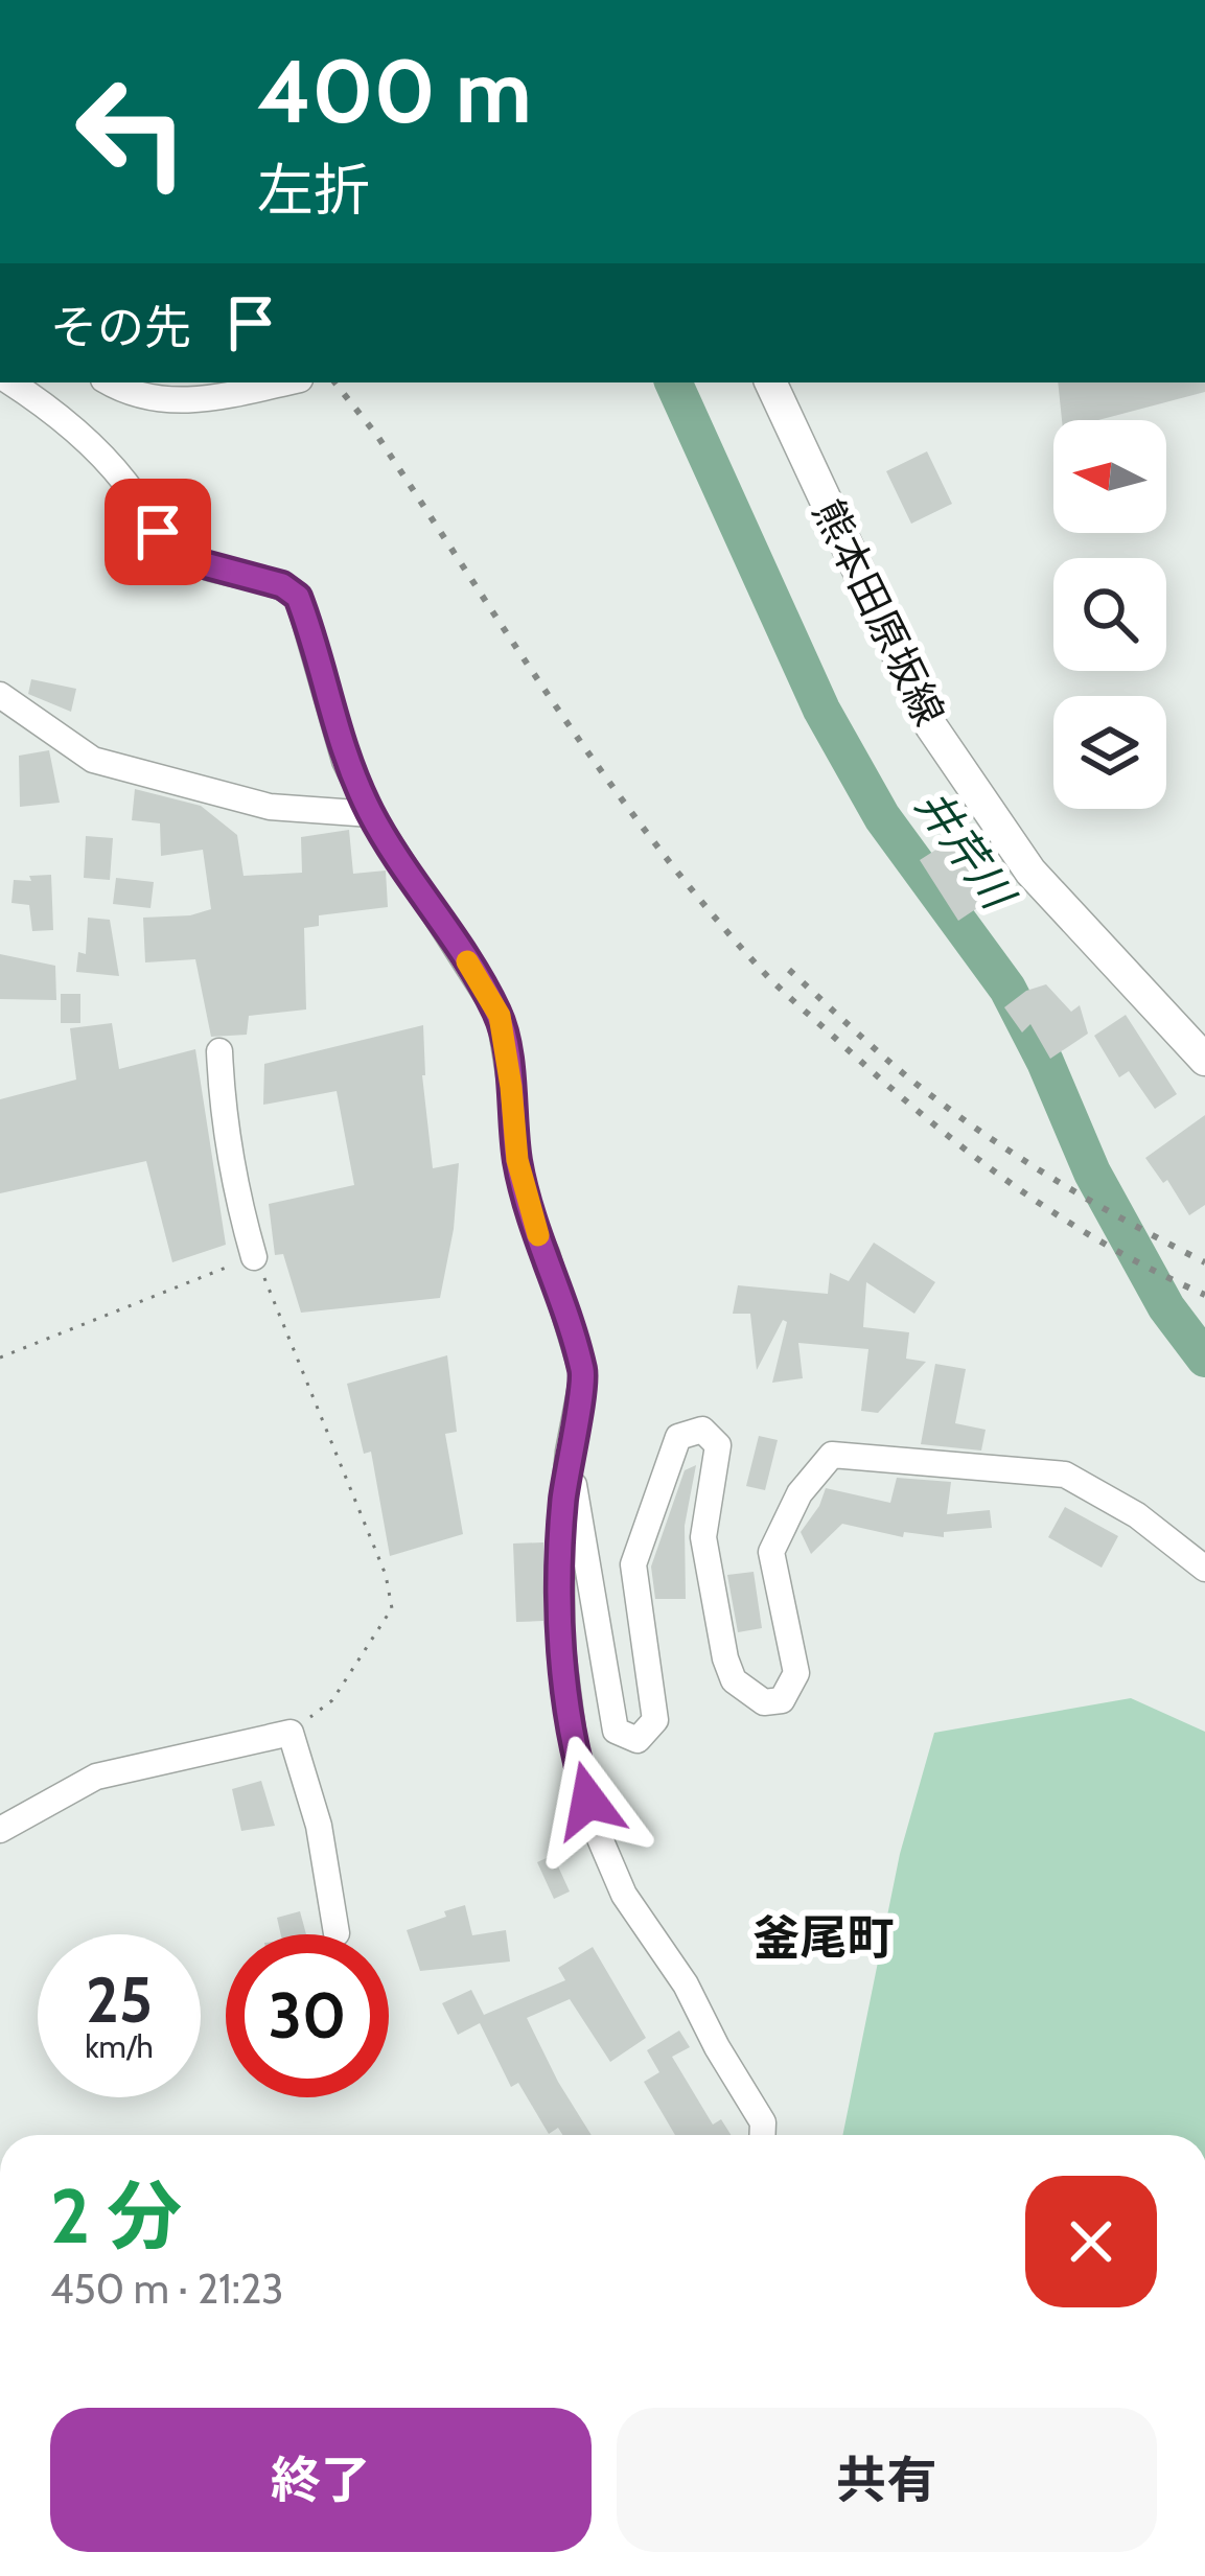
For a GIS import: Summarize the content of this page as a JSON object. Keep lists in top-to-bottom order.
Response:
{
  "streets": {
    "main road": ["熊本田原坂線"]
  },
  "districts": ["釜尾町"],
  "water": ["井芹川"],
  "north": "left",
  "page": {
    "turn": ["400 m", "左折"],
    "then": "その先",
    "speed": "25 km/h",
    "limit": "30",
    "heading": ["2 分", "450 m · 21:23"],
    "buttons": ["終了", "共有"]
  }
}
